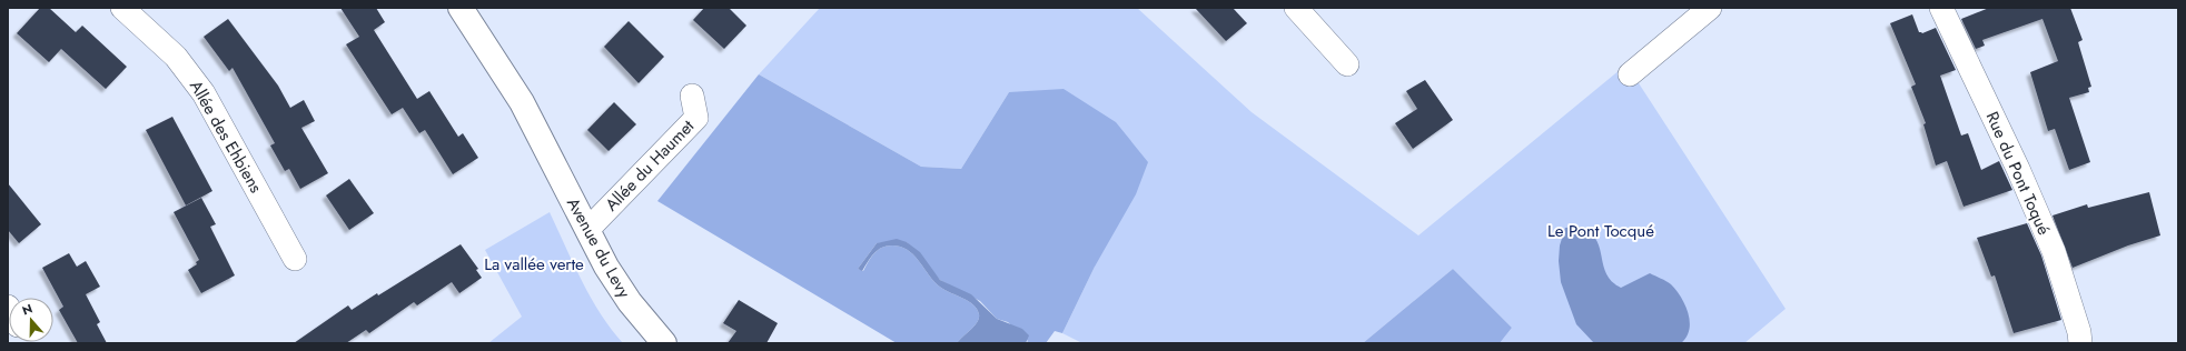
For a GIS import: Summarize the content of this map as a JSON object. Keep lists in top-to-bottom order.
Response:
{
  "streets": {
    "street": [
      "Allée des Ehbiens",
      "Allée du Haumet",
      "Rue du Pont Toqué",
      "Avenue du Levy"
    ]
  },
  "crossings": [
    ["Allée du Haumet", "Avenue du Levy"]
  ],
  "parks": ["Le Pont Tocqué", "La vallée verte"],
  "north": "top"
}
